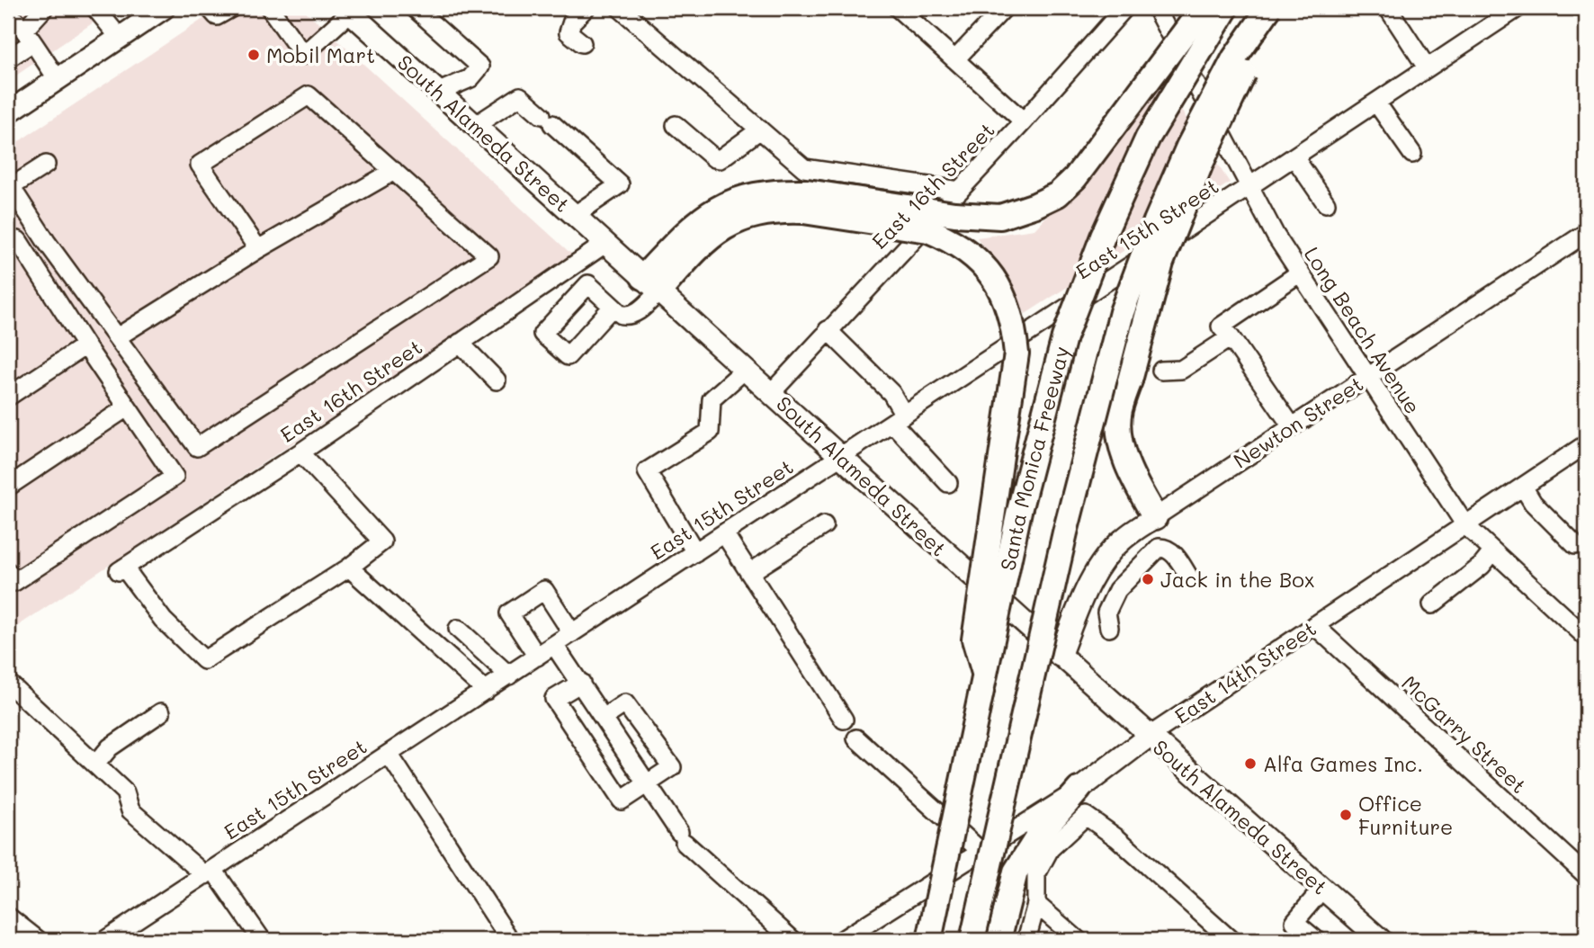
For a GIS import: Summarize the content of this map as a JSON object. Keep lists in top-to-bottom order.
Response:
{
  "streets": {
    "highway": ["Santa Monica Freeway"],
    "main road": ["South Alameda Street", "Newton Street", "East 14th Street"],
    "street": [
      "East 16th Street",
      "East 15th Street",
      "Long Beach Avenue",
      "McGarry Street"
    ]
  },
  "crossings": [
    ["South Alameda Street", "East 16th Street"],
    ["South Alameda Street", "East 15th Street"],
    ["South Alameda Street", "Newton Street"],
    ["South Alameda Street", "East 14th Street"],
    ["East 15th Street", "Long Beach Avenue"],
    ["Long Beach Avenue", "Newton Street"],
    ["Long Beach Avenue", "East 14th Street"],
    ["East 14th Street", "McGarry Street"]
  ],
  "places": [
    "Mobil Mart",
    "Jack in the Box",
    "Alfa Games Inc.",
    "Office Furniture"
  ]
}
